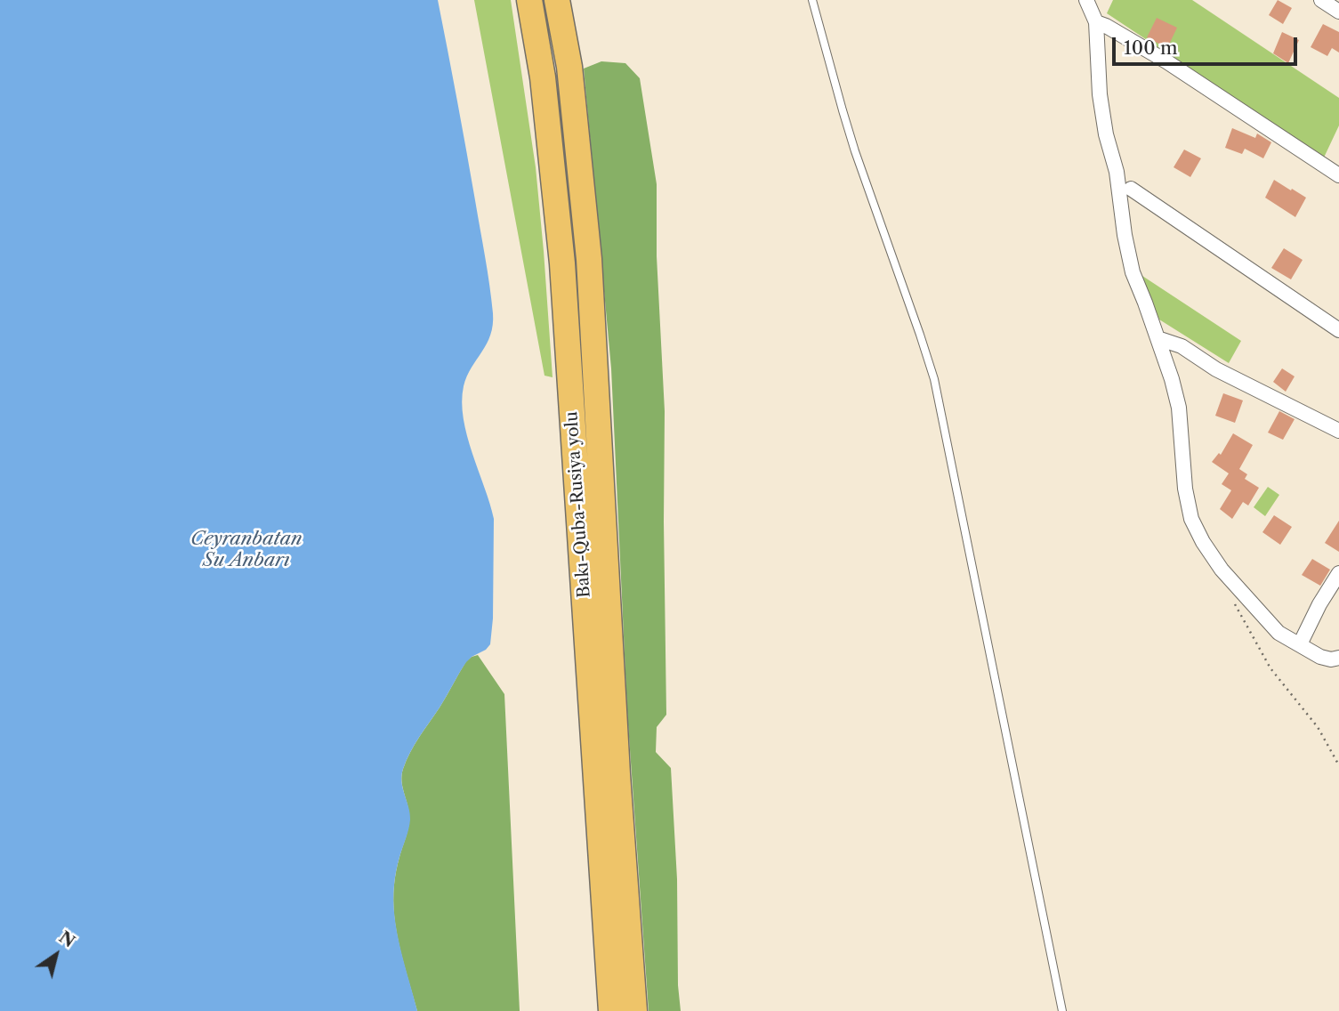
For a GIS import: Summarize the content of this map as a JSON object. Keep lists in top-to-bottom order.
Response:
{
  "streets": {
    "highway": ["Bakı-Quba-Rusiya yolu"]
  },
  "water": ["Ceyranbatan Su Anbarı"],
  "scale_bar": "100 m",
  "north": "top right"
}
